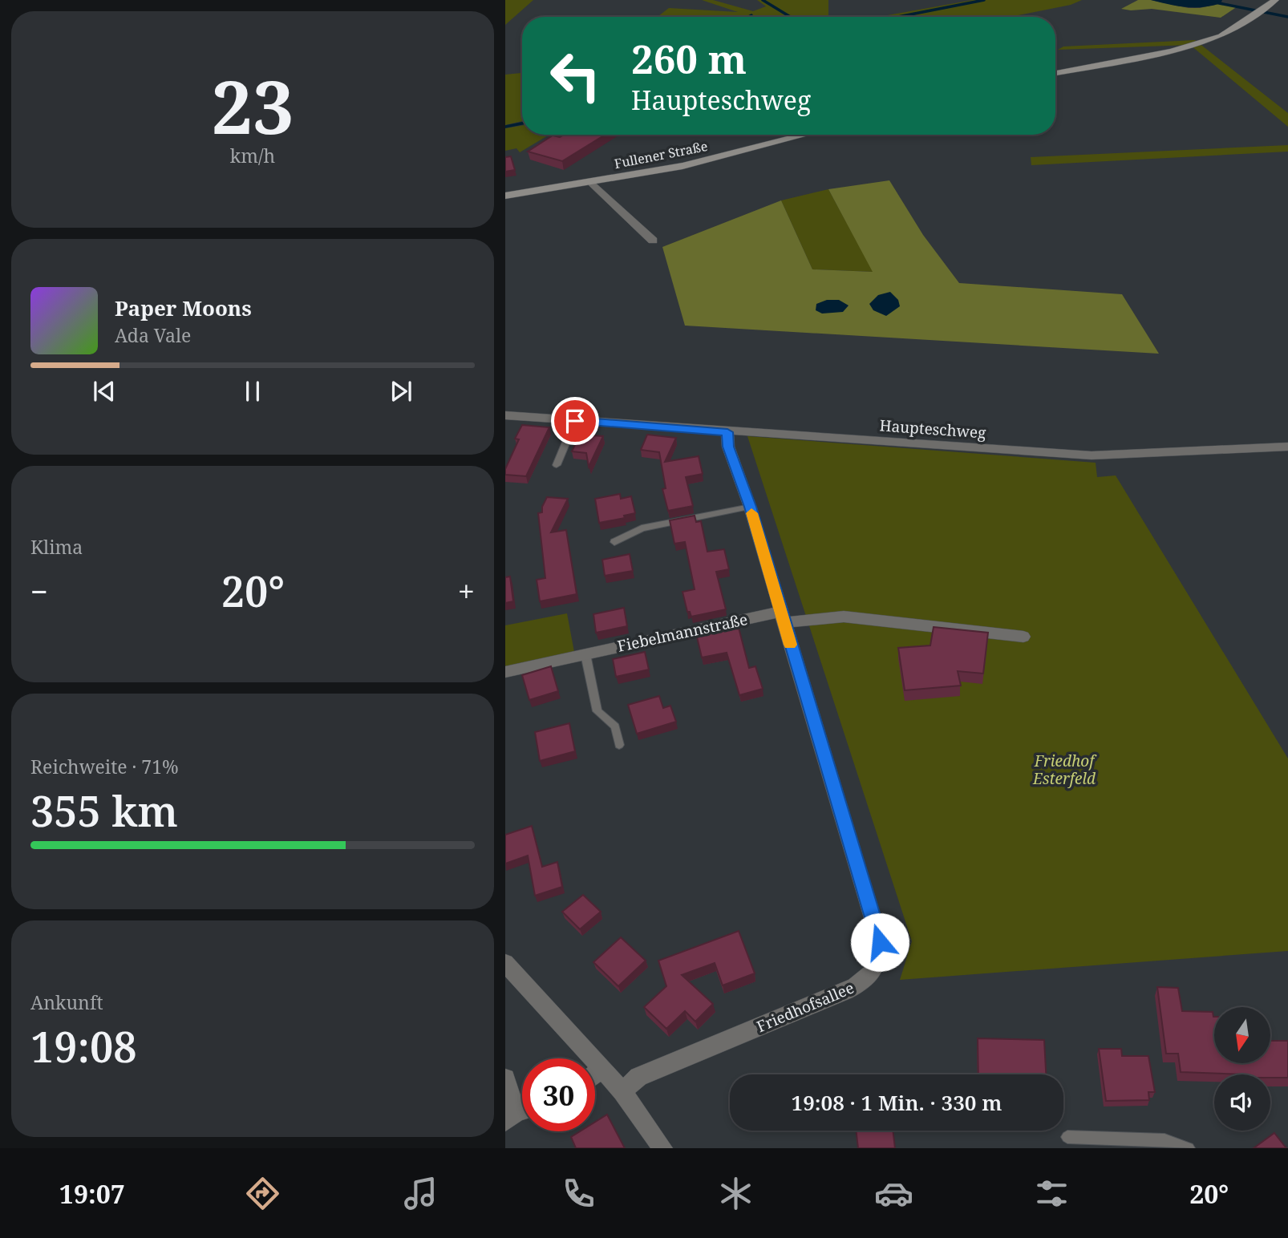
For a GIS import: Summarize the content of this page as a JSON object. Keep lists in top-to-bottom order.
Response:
{
  "streets": {
    "main road": ["Fullener Straße"],
    "street": ["Haupteschweg", "Fiebelmannstraße", "Friedhofsallee"]
  },
  "crossings": [
    ["Haupteschweg", "Friedhofsallee"],
    ["Fiebelmannstraße", "Friedhofsallee"]
  ],
  "parks": ["Friedhof Esterfeld"],
  "north": "bottom",
  "page": {
    "tile": [
      ["23", "km/h"],
      "Klima",
      ["Reichweite · 71%", "355 km"],
      ["Ankunft", "19:08"]
    ],
    "turn": ["260 m", "Haupteschweg"],
    "song": ["Paper Moons", "Ada Vale"],
    "heat": ["−", "20°", "+"],
    "limit": "30",
    "trip": "19:08 · 1 Min. · 330 m",
    "tabs": ["19:07", "20°"]
  }
}
